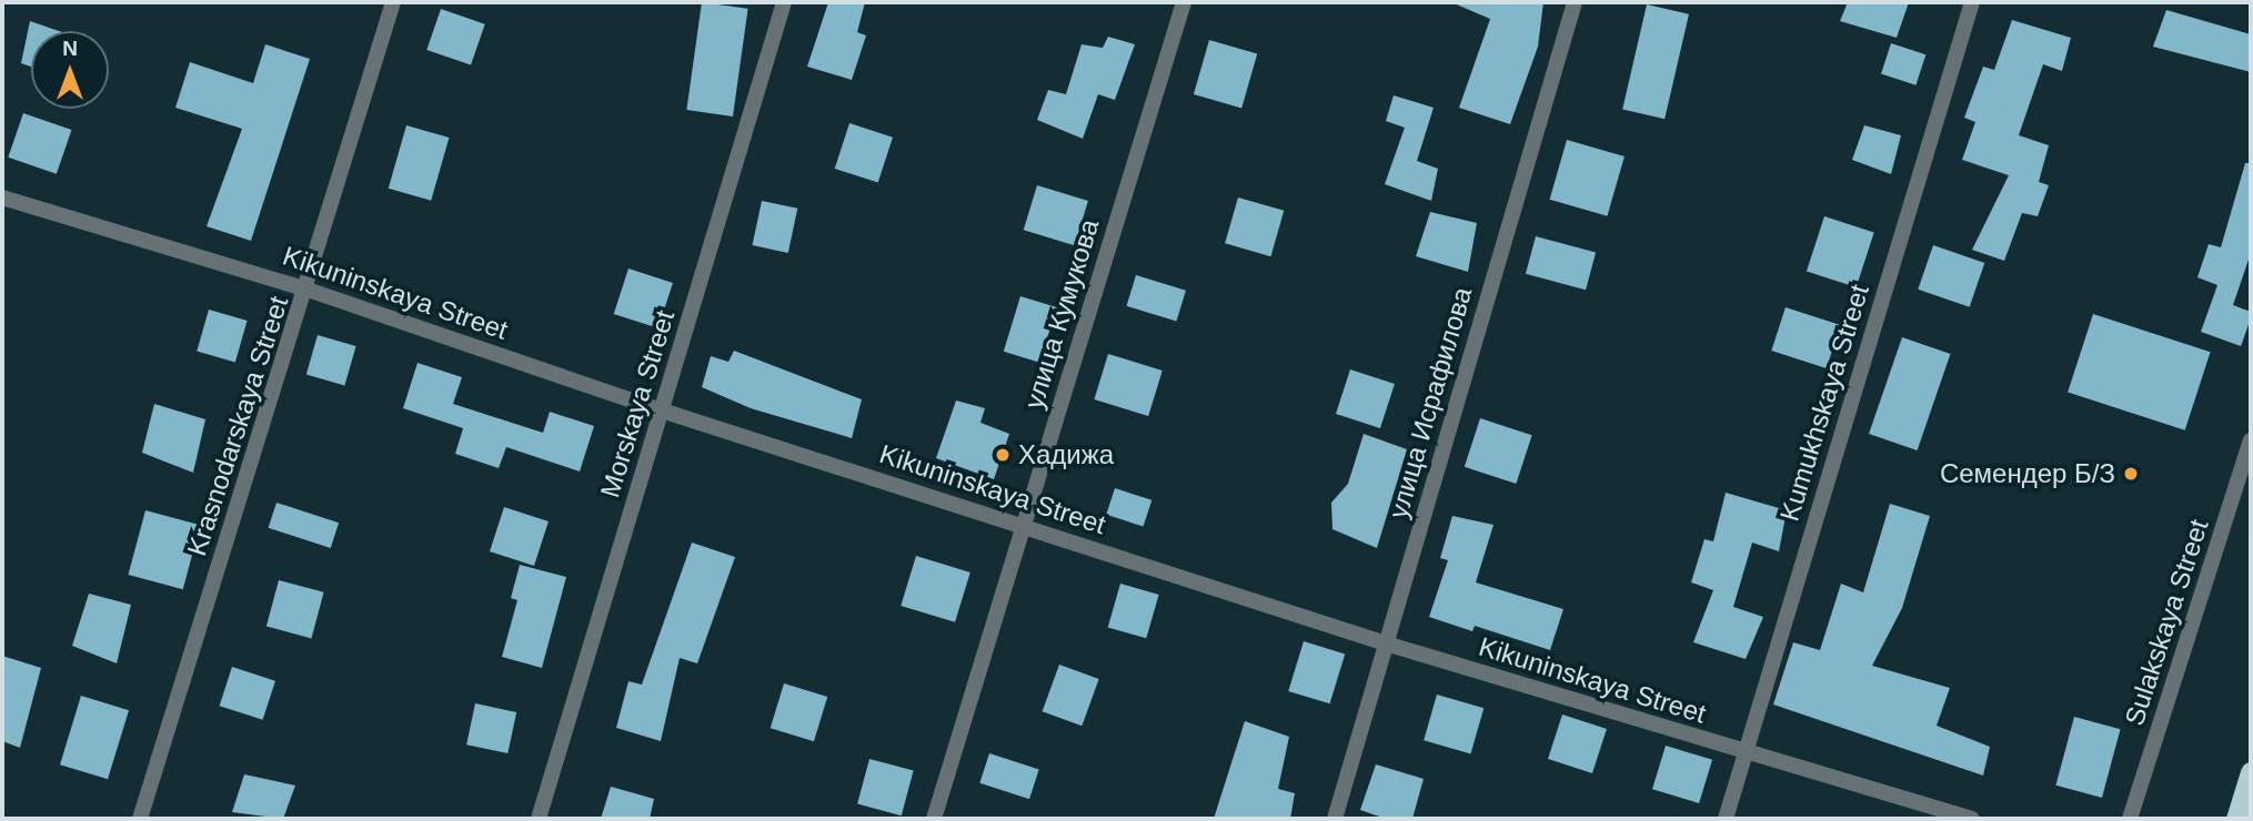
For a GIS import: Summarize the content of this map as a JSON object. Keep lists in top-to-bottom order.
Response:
{
  "streets": {
    "street": [
      "Kikuninskaya Street",
      "улица Кумукова",
      "улица Исрафилова",
      "Kumukhskaya Street",
      "Morskaya Street",
      "Krasnodarskaya Street",
      "Sulakskaya Street"
    ]
  },
  "crossings": [
    ["Kikuninskaya Street", "улица Кумукова"],
    ["Kikuninskaya Street", "улица Исрафилова"],
    ["Kikuninskaya Street", "Kumukhskaya Street"],
    ["Kikuninskaya Street", "Morskaya Street"],
    ["Kikuninskaya Street", "Krasnodarskaya Street"]
  ],
  "places": ["Хадижа", "Семендер Б/З"],
  "north": "top"
}
